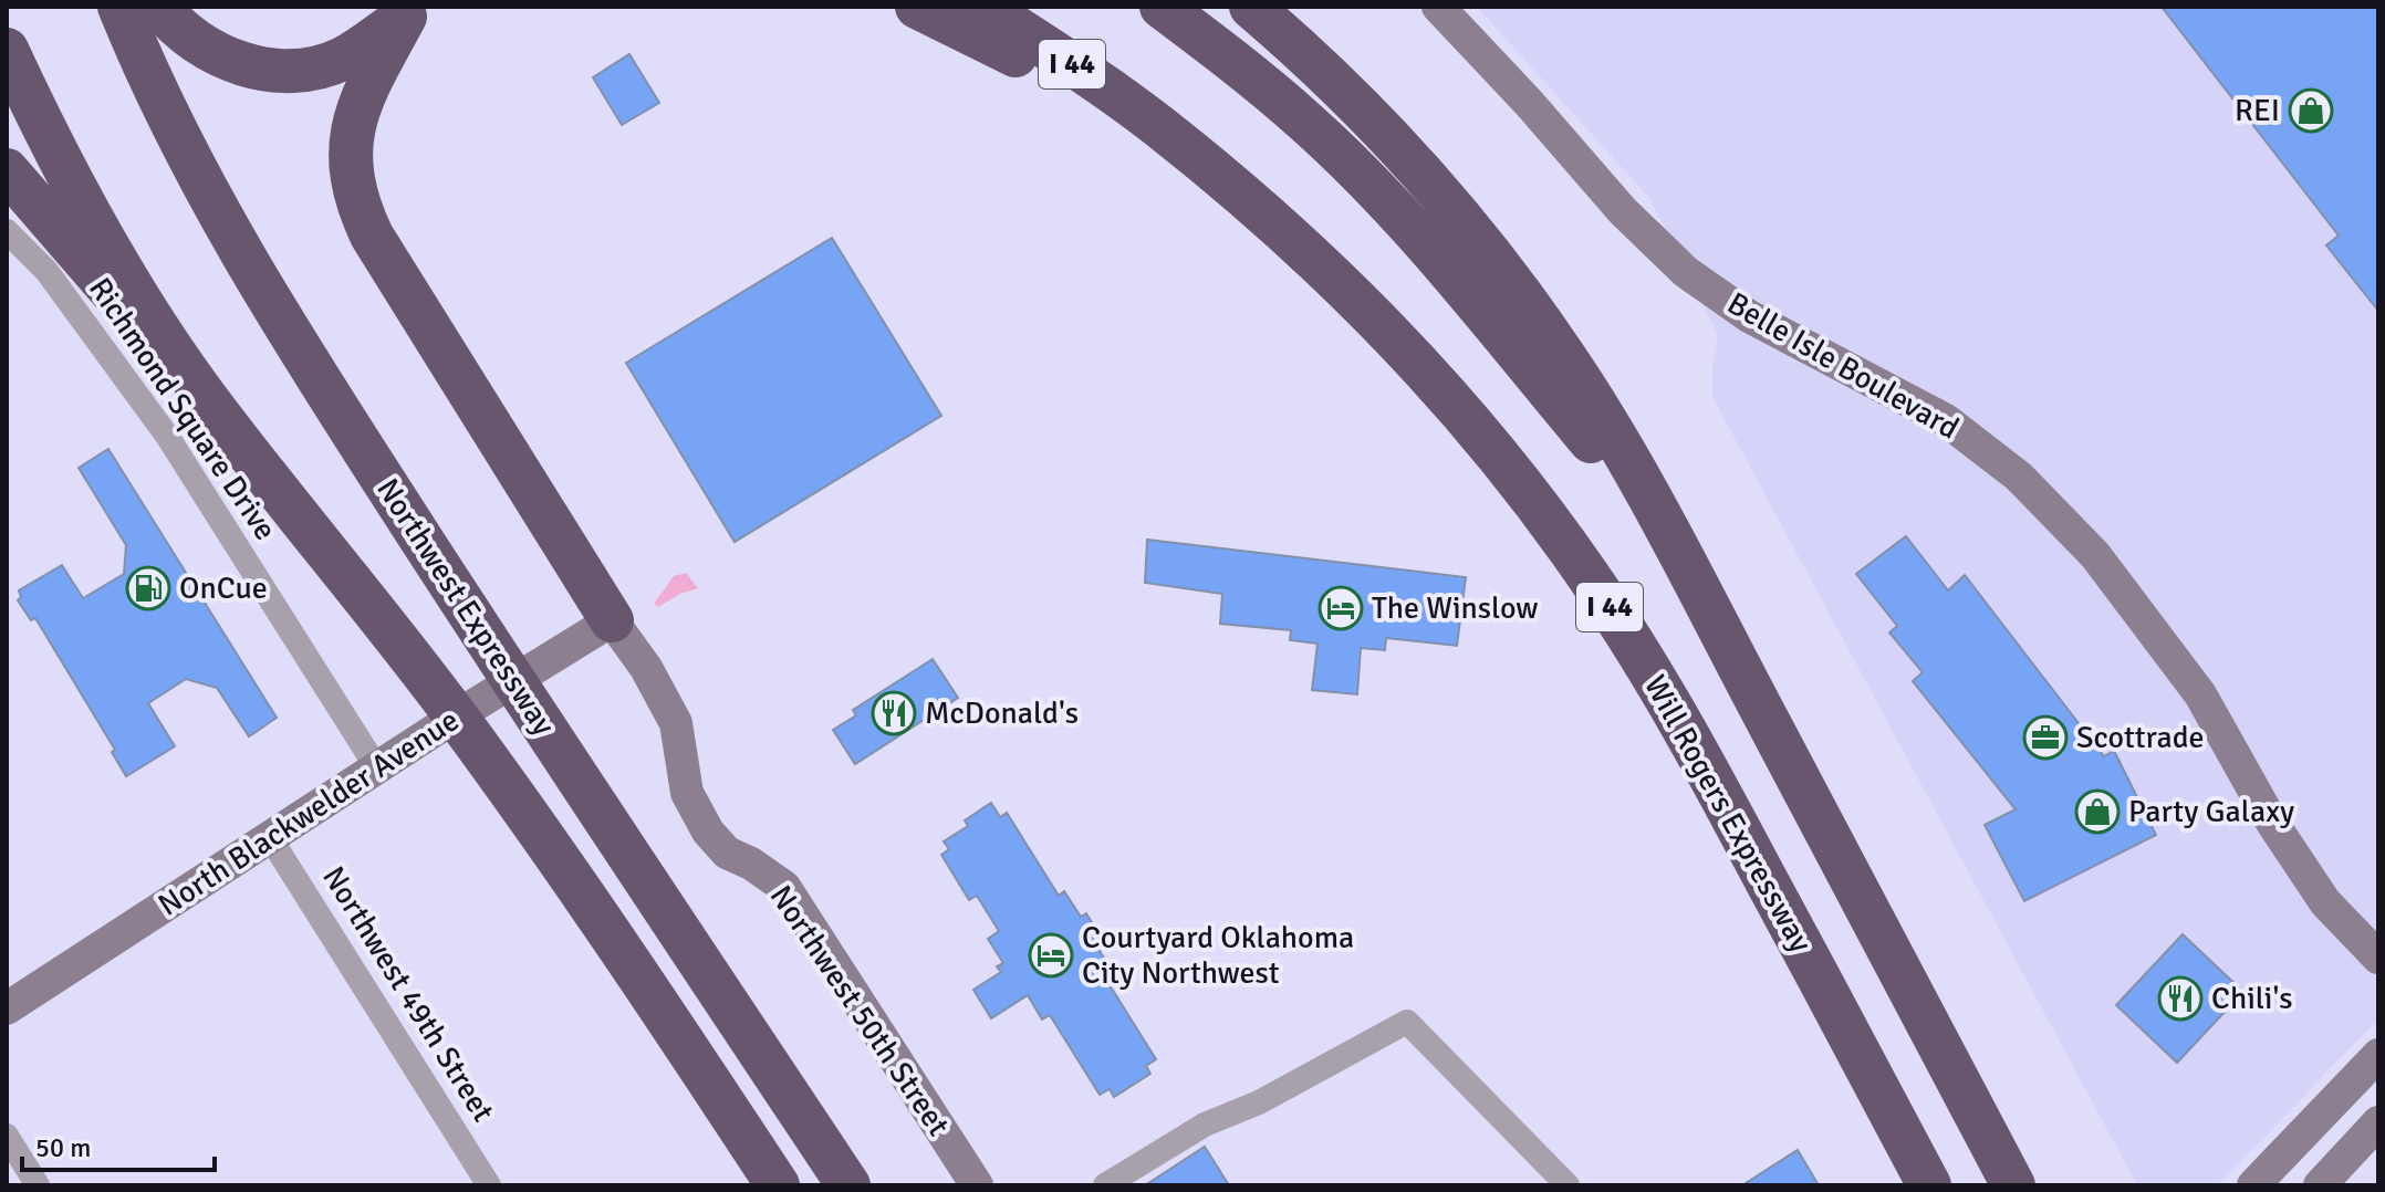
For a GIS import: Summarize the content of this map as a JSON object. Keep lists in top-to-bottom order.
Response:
{
  "streets": {
    "highway": ["I 44", "Northwest Expressway", "Will Rogers Expressway"],
    "street": [
      "Belle Isle Boulevard",
      "Richmond Square Drive",
      "North Blackwelder Avenue",
      "Northwest 49th Street",
      "Northwest 50th Street"
    ]
  },
  "crossings": [
    ["Richmond Square Drive", "North Blackwelder Avenue"],
    ["Northwest Expressway", "North Blackwelder Avenue"],
    ["North Blackwelder Avenue", "Northwest 49th Street"],
    ["North Blackwelder Avenue", "Northwest 50th Street"]
  ],
  "places": {
    "shop": ["REI", "Party Galaxy"],
    "fuel station": ["OnCue"],
    "hotel": ["The Winslow", "Courtyard Oklahoma City Northwest"],
    "restaurant": ["McDonald's", "Chili's"],
    "office": ["Scottrade"]
  },
  "scale_bar": "50 m"
}
